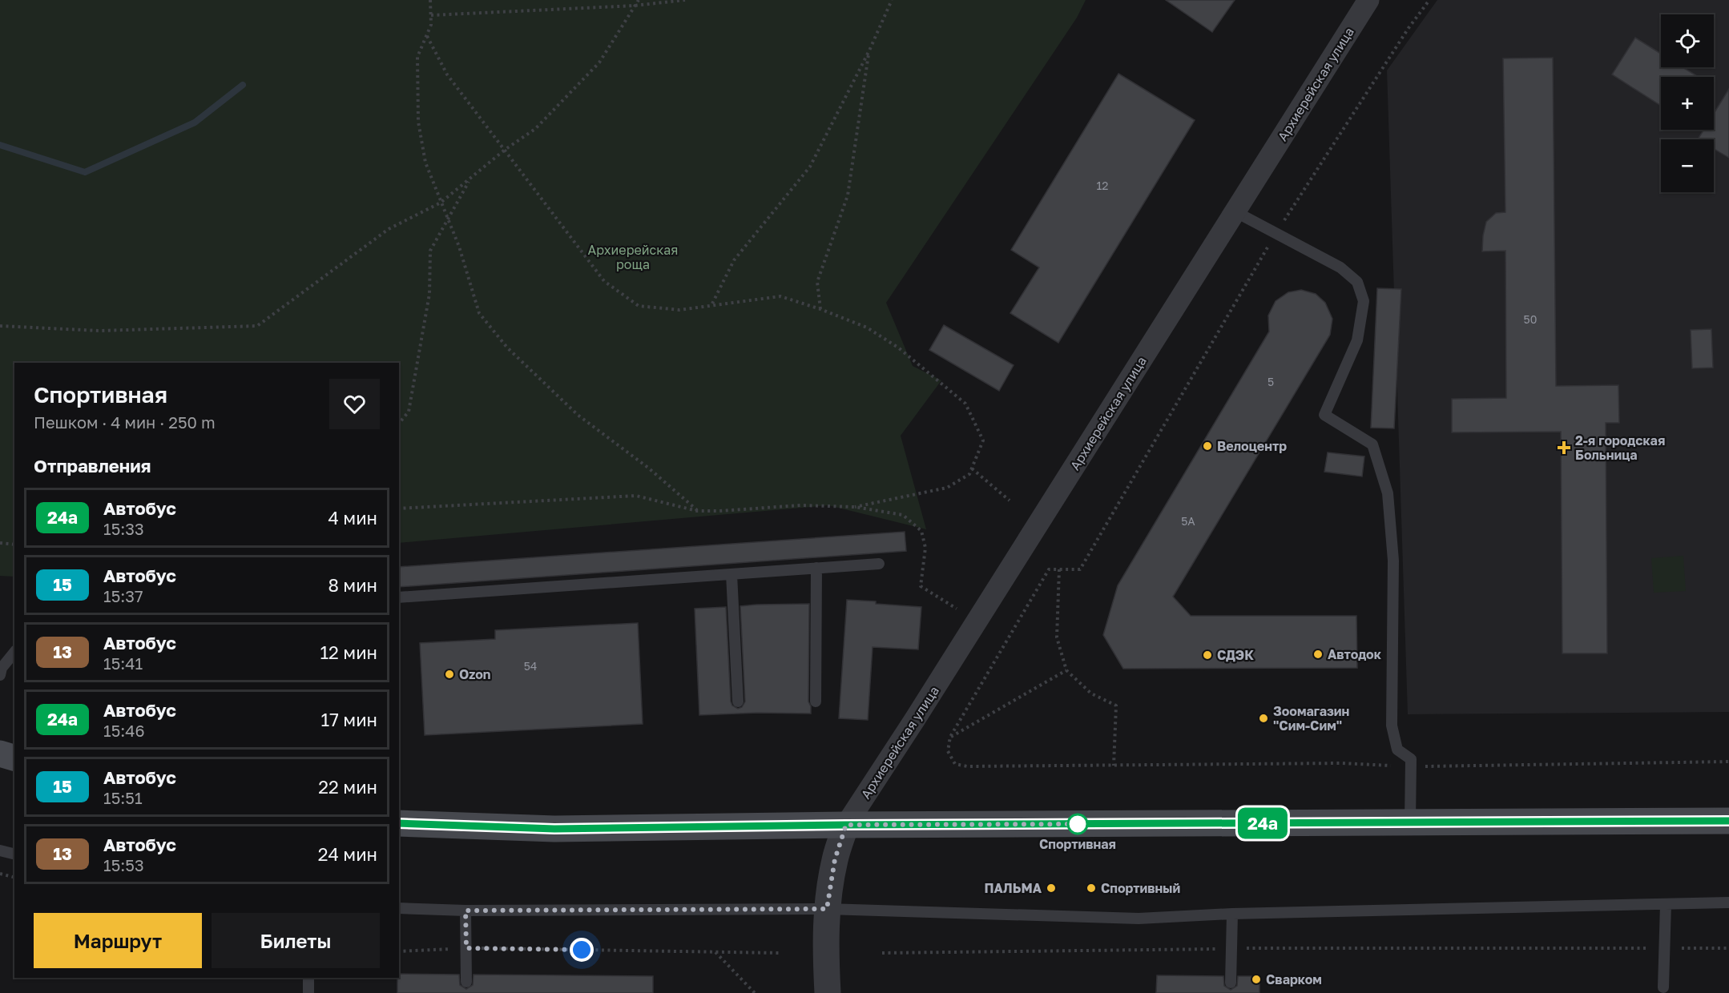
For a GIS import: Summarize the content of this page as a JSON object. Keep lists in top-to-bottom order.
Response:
{
  "streets": {
    "street": ["Архиерейская улица"]
  },
  "parks": ["Архиерейская роща"],
  "places": {
    "other": [
      "Велоцентр",
      "Автодок",
      "СДЭК",
      "Ozon",
      "Зоомагазин \"Сим-Сим\"",
      "Спортивная",
      "ПАЛЬМА",
      "Спортивный",
      "Сварком"
    ],
    "health": ["2-я городская Больница"]
  },
  "lines": ["bus line 24a"],
  "house_numbers": [
    "12",
    "50",
    "5",
    "5А",
    "54"
  ],
  "page": {
    "on_map": "24a",
    "map_buttons": ["+", "−"],
    "heading": [
      ["Спортивная", "Пешком · 4 мин · 250 m"],
      "Отправления"
    ],
    "list": [
      {
        "mark": "24a",
        "name": "Автобус",
        "note": "15:33",
        "value": "4 мин"
      },
      {
        "mark": "15",
        "name": "Автобус",
        "note": "15:37",
        "value": "8 мин"
      },
      {
        "mark": "13",
        "name": "Автобус",
        "note": "15:41",
        "value": "12 мин"
      },
      {
        "mark": "24a",
        "name": "Автобус",
        "note": "15:46",
        "value": "17 мин"
      },
      {
        "mark": "15",
        "name": "Автобус",
        "note": "15:51",
        "value": "22 мин"
      },
      {
        "mark": "13",
        "name": "Автобус",
        "note": "15:53",
        "value": "24 мин"
      }
    ],
    "buttons": ["Маршрут", "Билеты"]
  }
}
